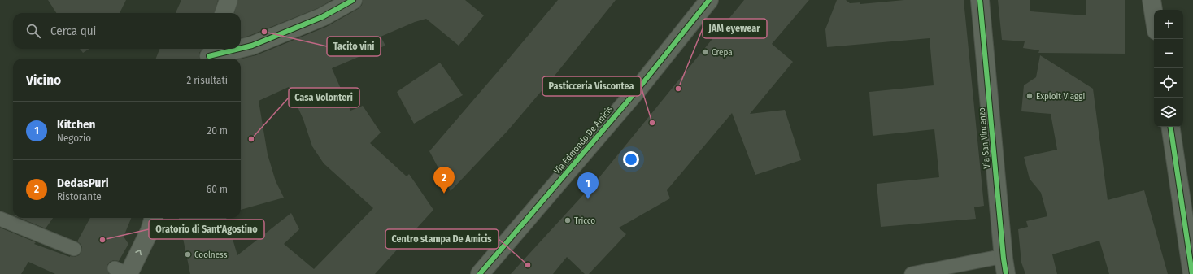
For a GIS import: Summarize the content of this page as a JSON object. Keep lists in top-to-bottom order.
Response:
{
  "streets": {
    "street": ["Via San Vincenzo", "Via Edmondo De Amicis"]
  },
  "places": [
    "Tacito vini",
    "Crepa",
    "JAM eyewear",
    "Exploit Viaggi",
    "Pasticceria Viscontea",
    "Casa Volonteri",
    "Tricco",
    "Oratorio di Sant'Agostino",
    "Coolness",
    "Centro stampa De Amicis"
  ],
  "page": {
    "map_buttons": ["+", "−"],
    "search": "Cerca qui",
    "heading": ["Vicino", "2 risultati"],
    "list": [
      {
        "mark": "1",
        "name": "Kitchen",
        "note": "Negozio",
        "value": "20 m"
      },
      {
        "mark": "2",
        "name": "DedasPuri",
        "note": "Ristorante",
        "value": "60 m"
      }
    ],
    "pins": ["2", "1"]
  }
}
